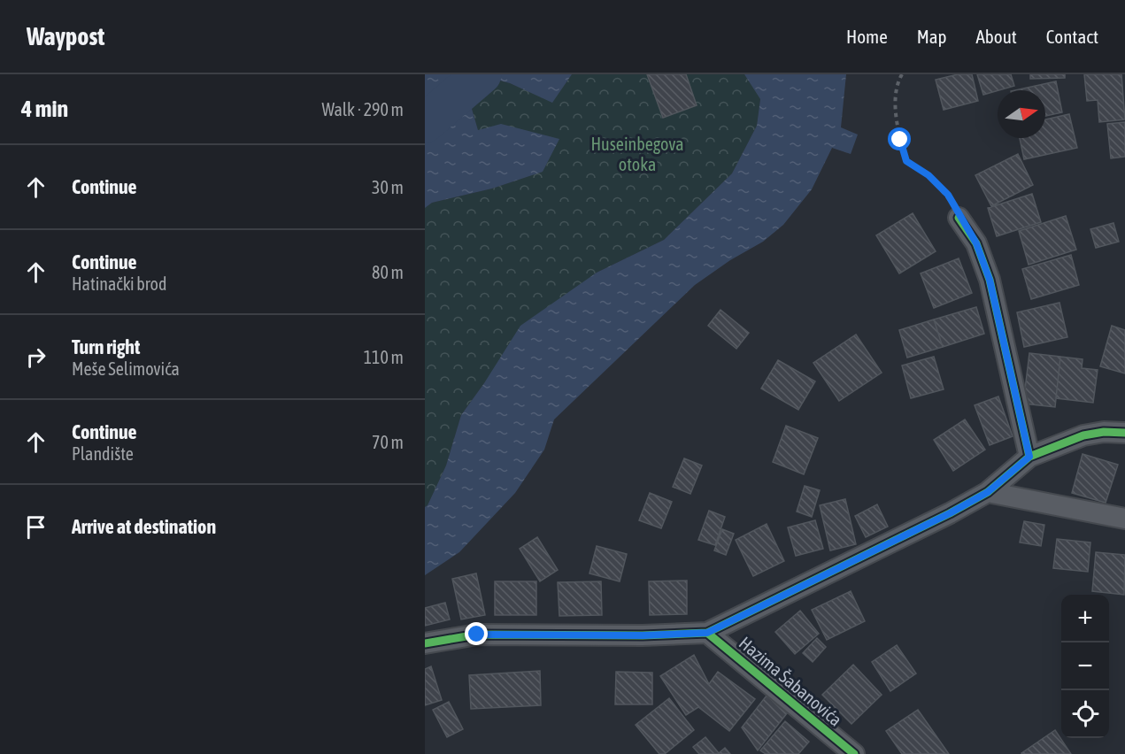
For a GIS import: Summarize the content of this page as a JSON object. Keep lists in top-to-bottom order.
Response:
{
  "streets": {
    "street": ["Hazima Šabanovića"]
  },
  "parks": ["Huseinbegova otoka"],
  "north": "right",
  "page": {
    "header": "Waypost",
    "nav": [
      "Home",
      "Map",
      "About",
      "Contact"
    ],
    "heading": ["4 min", "Walk · 290 m"],
    "list": [
      ["Continue", "30 m"],
      ["Continue", "Hatinački brod", "80 m"],
      ["Turn right", "Meše Selimovića", "110 m"],
      ["Continue", "Plandište", "70 m"],
      "Arrive at destination"
    ],
    "map_buttons": ["+", "−"]
  }
}
